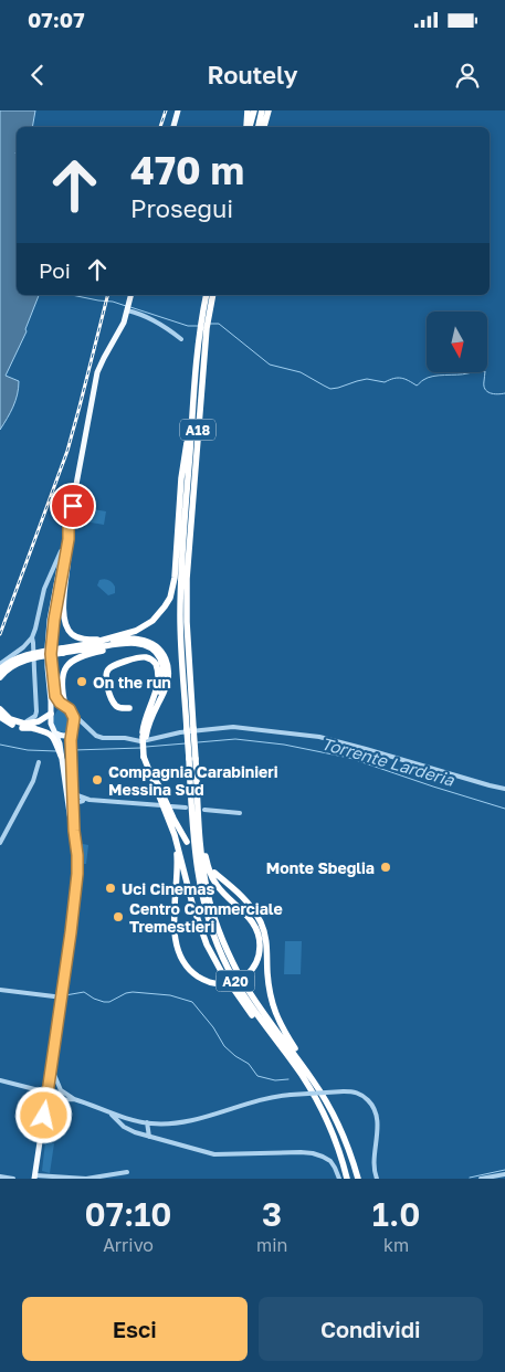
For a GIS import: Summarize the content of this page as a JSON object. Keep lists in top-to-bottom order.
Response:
{
  "streets": {
    "highway": ["A18", "A20"]
  },
  "crossings": [
    ["A18", "A20"]
  ],
  "water": ["Torrente Larderia"],
  "places": [
    "On the run",
    "Compagnia Carabinieri Messina Sud",
    "Monte Sbeglia",
    "Uci Cinemas",
    "Centro Commerciale Tremestieri"
  ],
  "north": "bottom",
  "page": {
    "status": "07:07",
    "header": "Routely",
    "turn": ["470 m", "Prosegui"],
    "then": "Poi",
    "eta": [
      "07:10",
      "Arrivo",
      "3",
      "min",
      "1.0",
      "km"
    ],
    "buttons": ["Esci", "Condividi"]
  }
}
